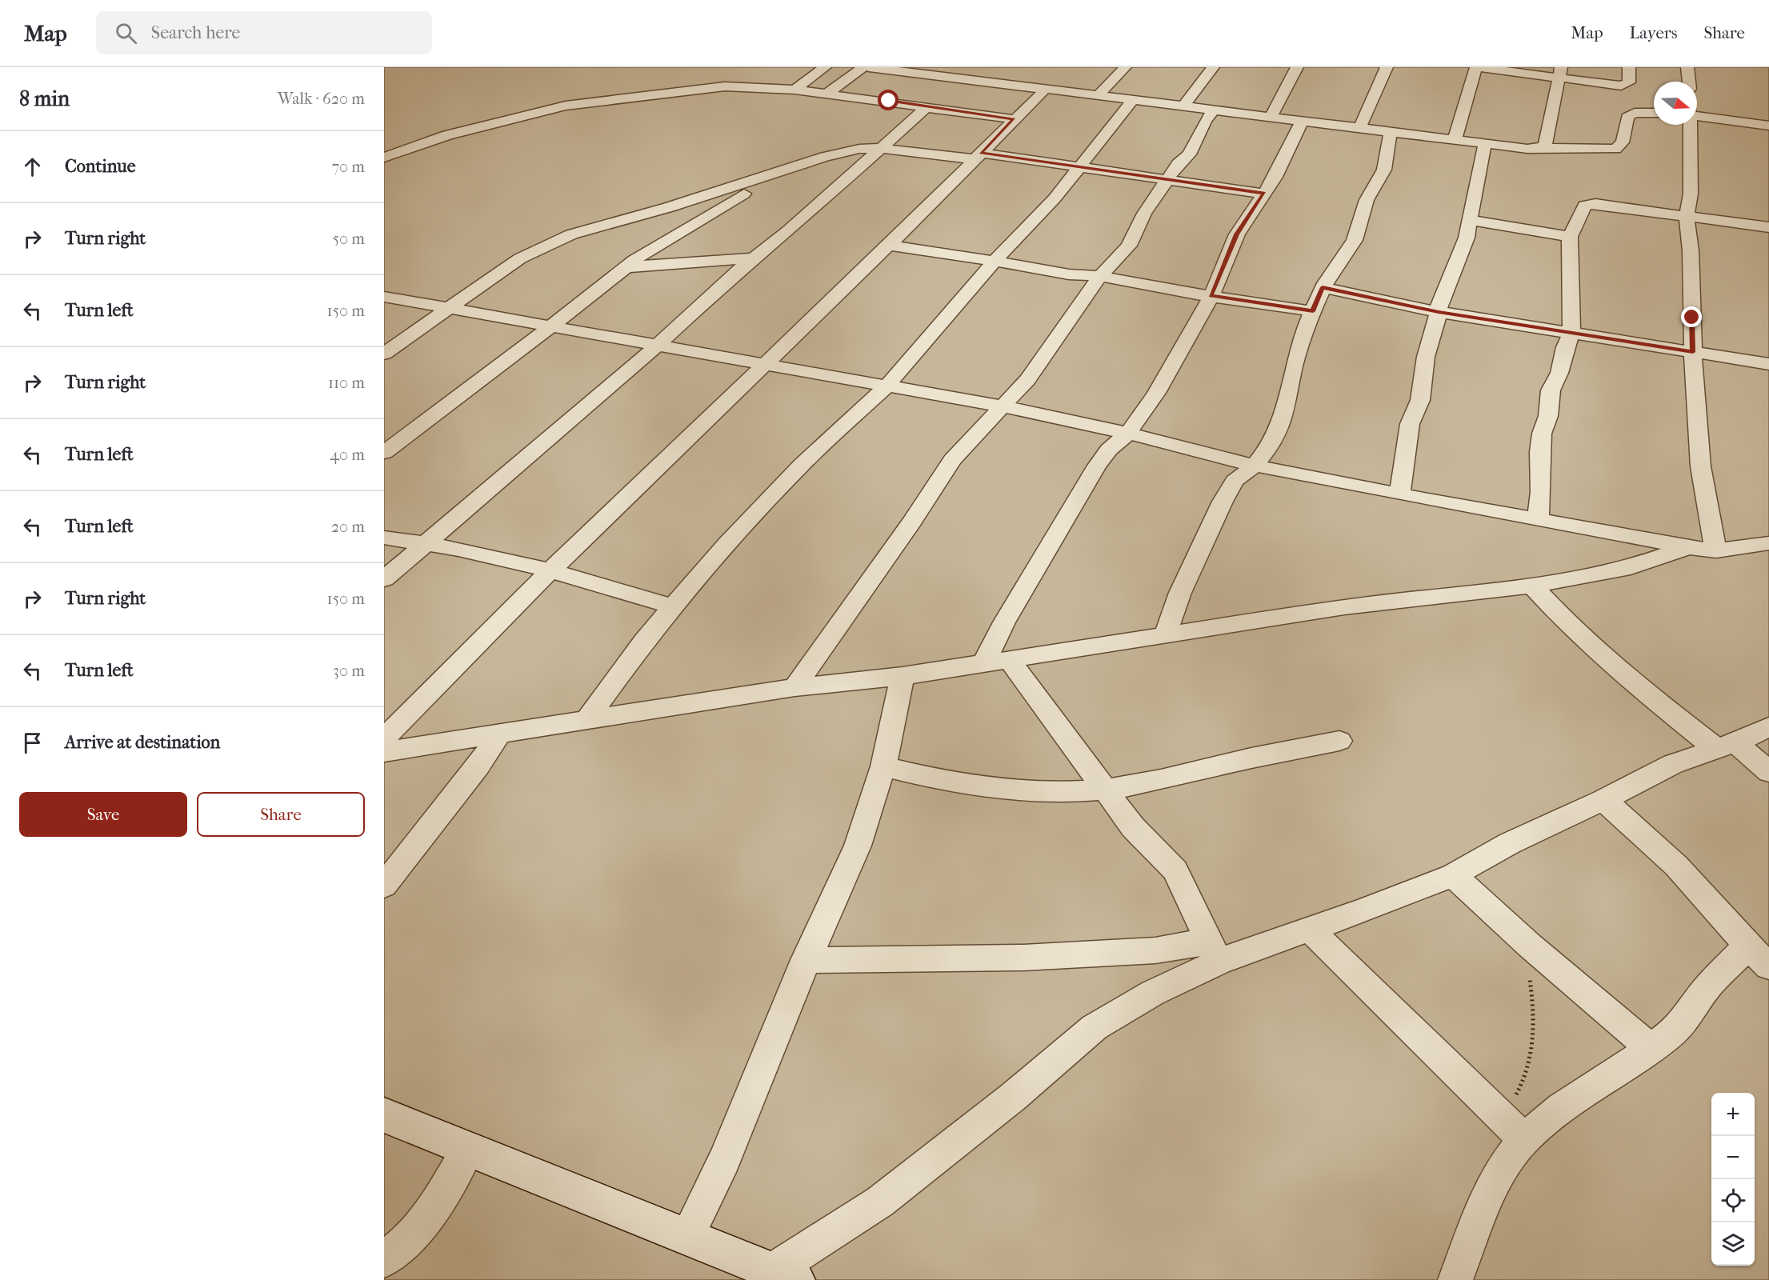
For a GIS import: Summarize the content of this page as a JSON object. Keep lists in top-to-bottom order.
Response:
{
  "north": "right",
  "page": {
    "header": "Map",
    "search": "Search here",
    "nav": ["Map", "Layers", "Share"],
    "heading": ["8 min", "Walk · 620 m"],
    "list": [
      ["Continue", "70 m"],
      ["Turn right", "50 m"],
      ["Turn left", "150 m"],
      ["Turn right", "110 m"],
      ["Turn left", "40 m"],
      ["Turn left", "20 m"],
      ["Turn right", "150 m"],
      ["Turn left", "30 m"],
      "Arrive at destination"
    ],
    "buttons": ["Save", "Share"],
    "map_buttons": ["+", "−"]
  }
}
